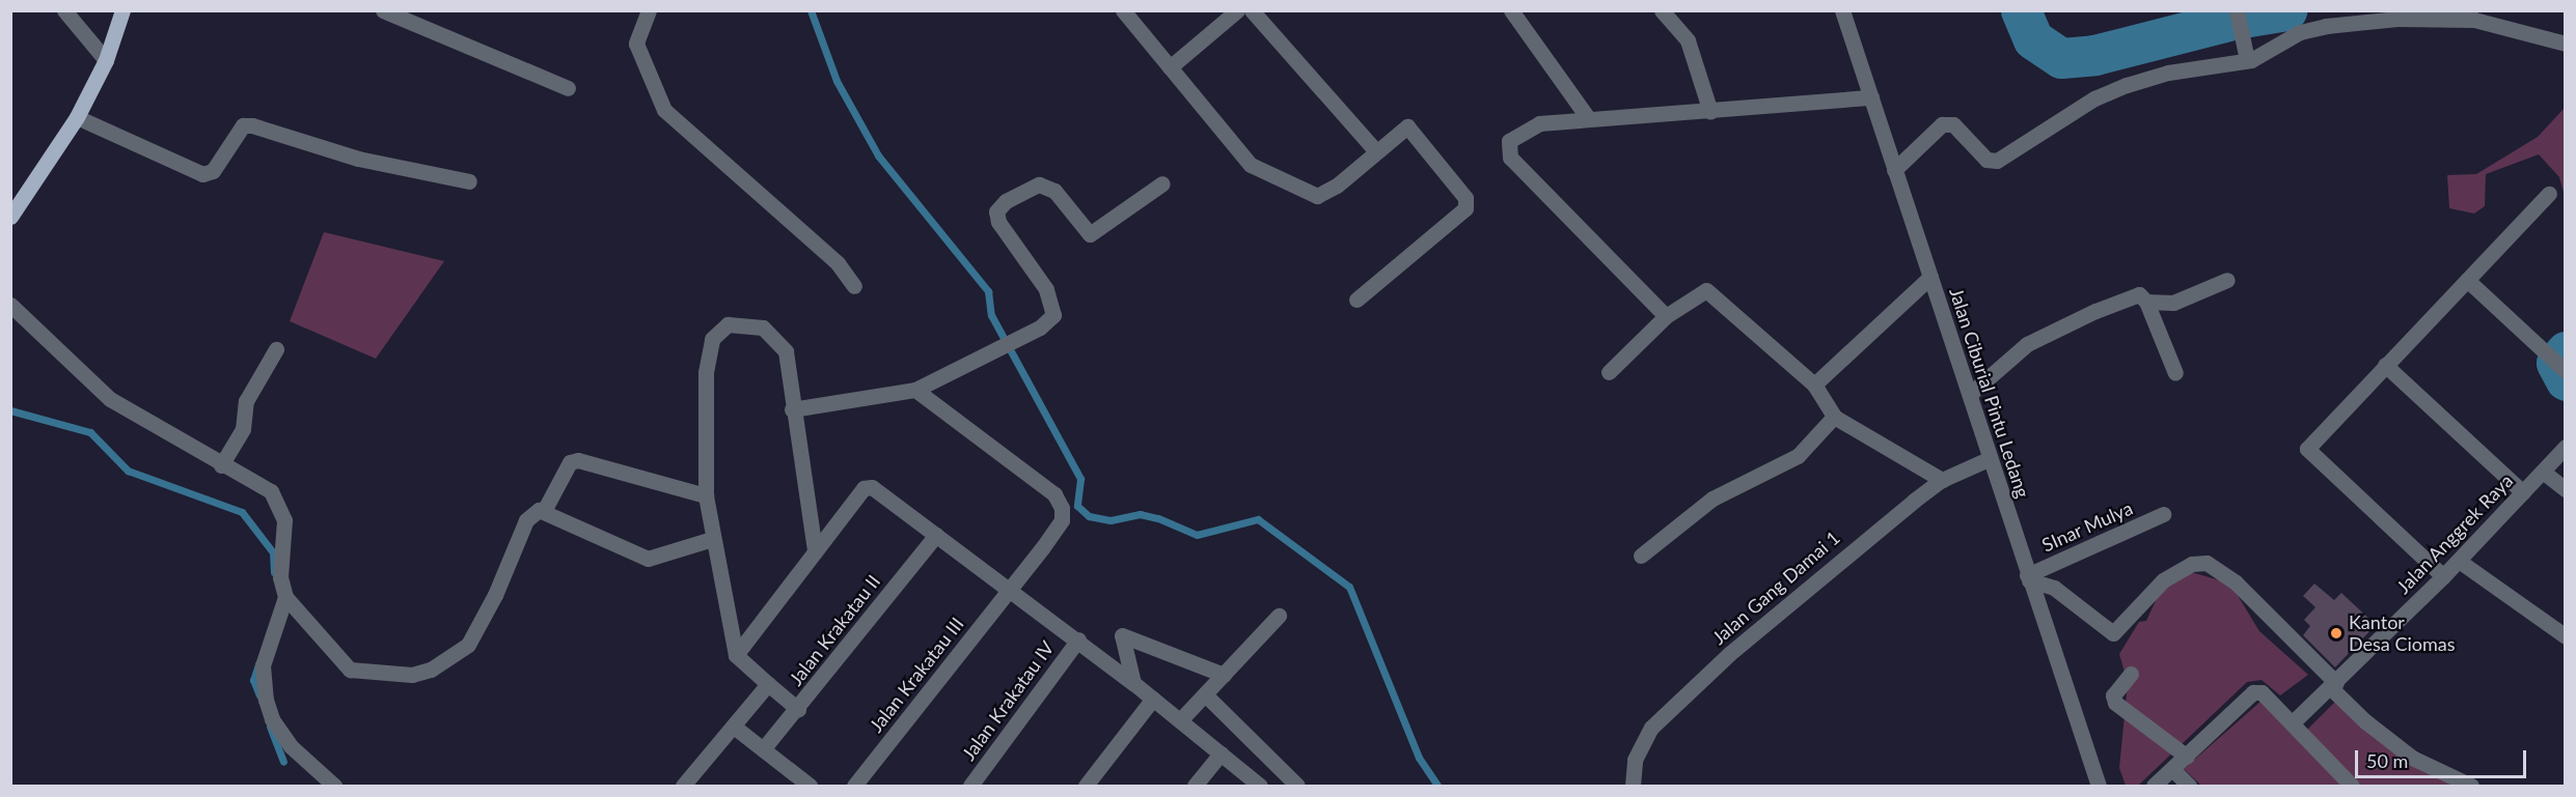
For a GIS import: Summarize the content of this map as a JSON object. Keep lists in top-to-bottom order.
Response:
{
  "streets": {
    "street": [
      "Jalan Ciburial Pintu Ledang",
      "SInar Mulya",
      "Jalan Anggrek Raya",
      "Jalan Gang Damai 1",
      "Jalan Krakatau II",
      "Jalan Krakatau III",
      "Jalan Krakatau IV"
    ]
  },
  "crossings": [
    ["Jalan Ciburial Pintu Ledang", "SInar Mulya"],
    ["Jalan Ciburial Pintu Ledang", "Jalan Gang Damai 1"]
  ],
  "places": ["Kantor Desa Ciomas"],
  "scale_bar": "50 m"
}
